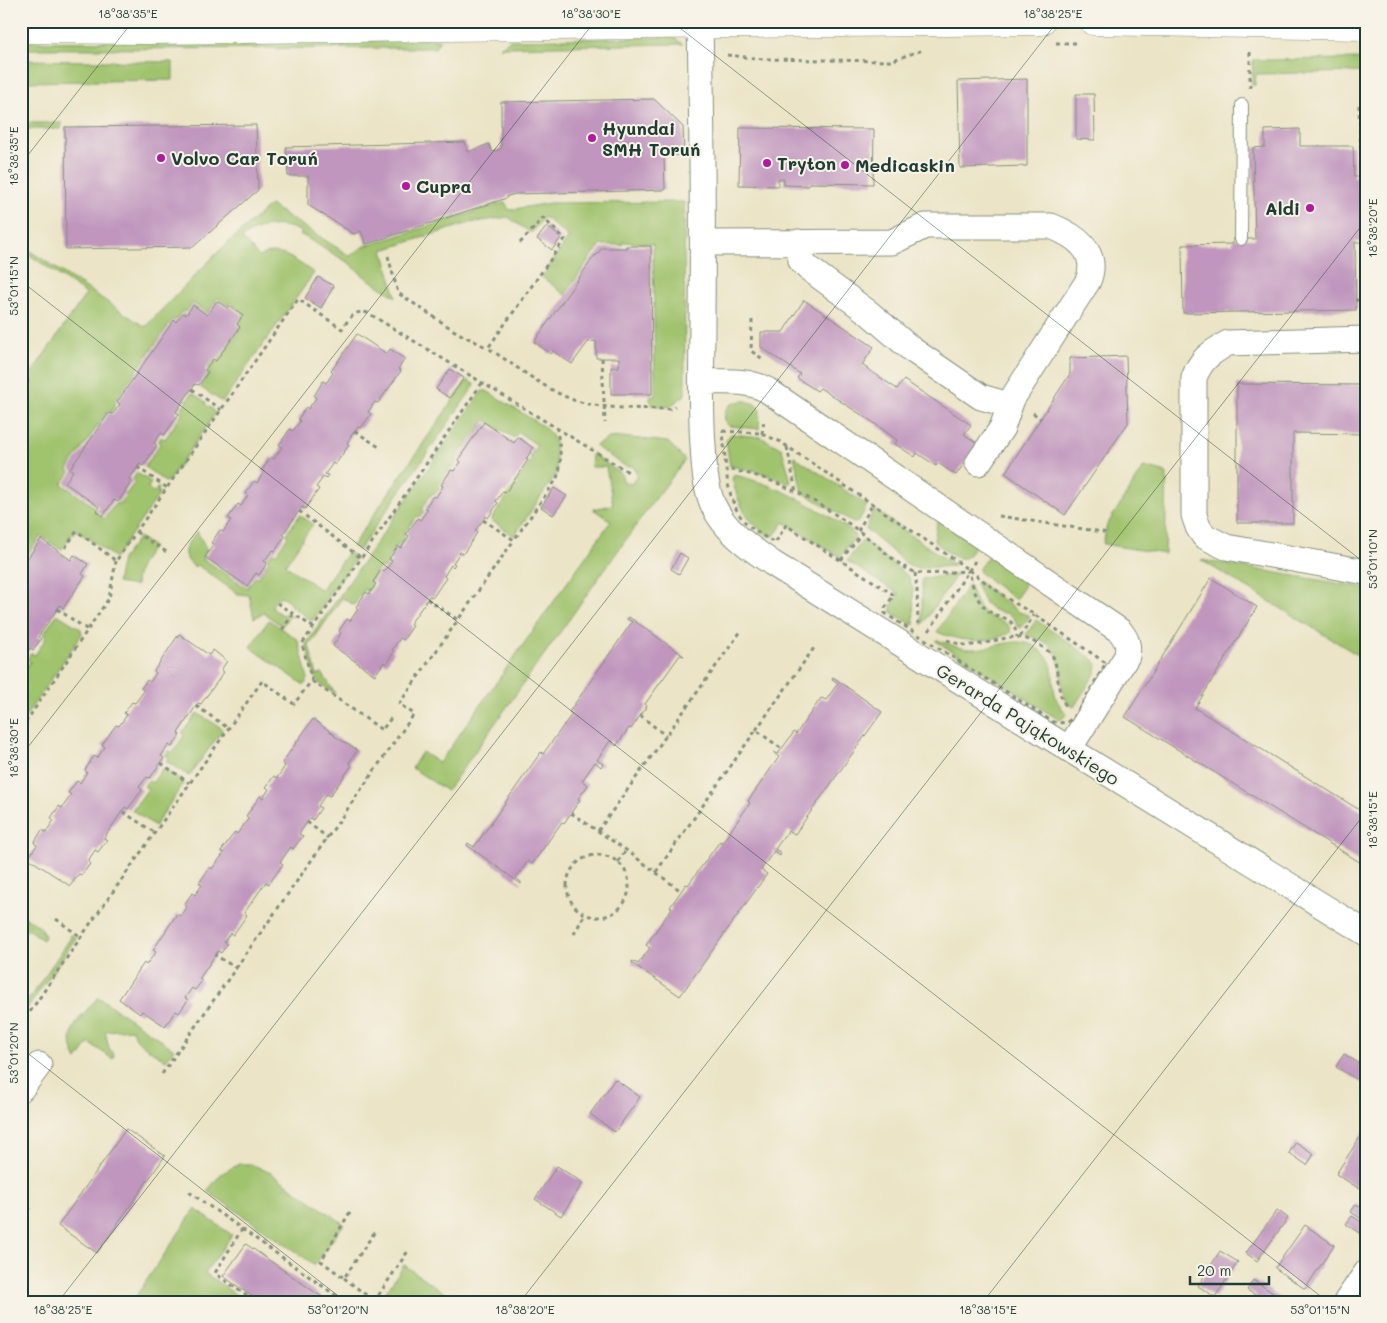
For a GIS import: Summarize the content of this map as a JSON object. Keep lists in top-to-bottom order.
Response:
{
  "streets": {
    "street": ["Gerarda Pająkowskiego"]
  },
  "places": [
    "Hyundai SMH Toruń",
    "Volvo Car Toruń",
    "Tryton",
    "Medicaskin",
    "Cupra",
    "Aldi"
  ],
  "scale_bar": "20 m",
  "coordinates": [
    "18°38'35\"E",
    "18°38'30\"E",
    "18°38'25\"E",
    "18°38'20\"E",
    "53°01'15\"N",
    "53°01'10\"N",
    "18°38'15\"E",
    "53°01'20\"N"
  ]
}
